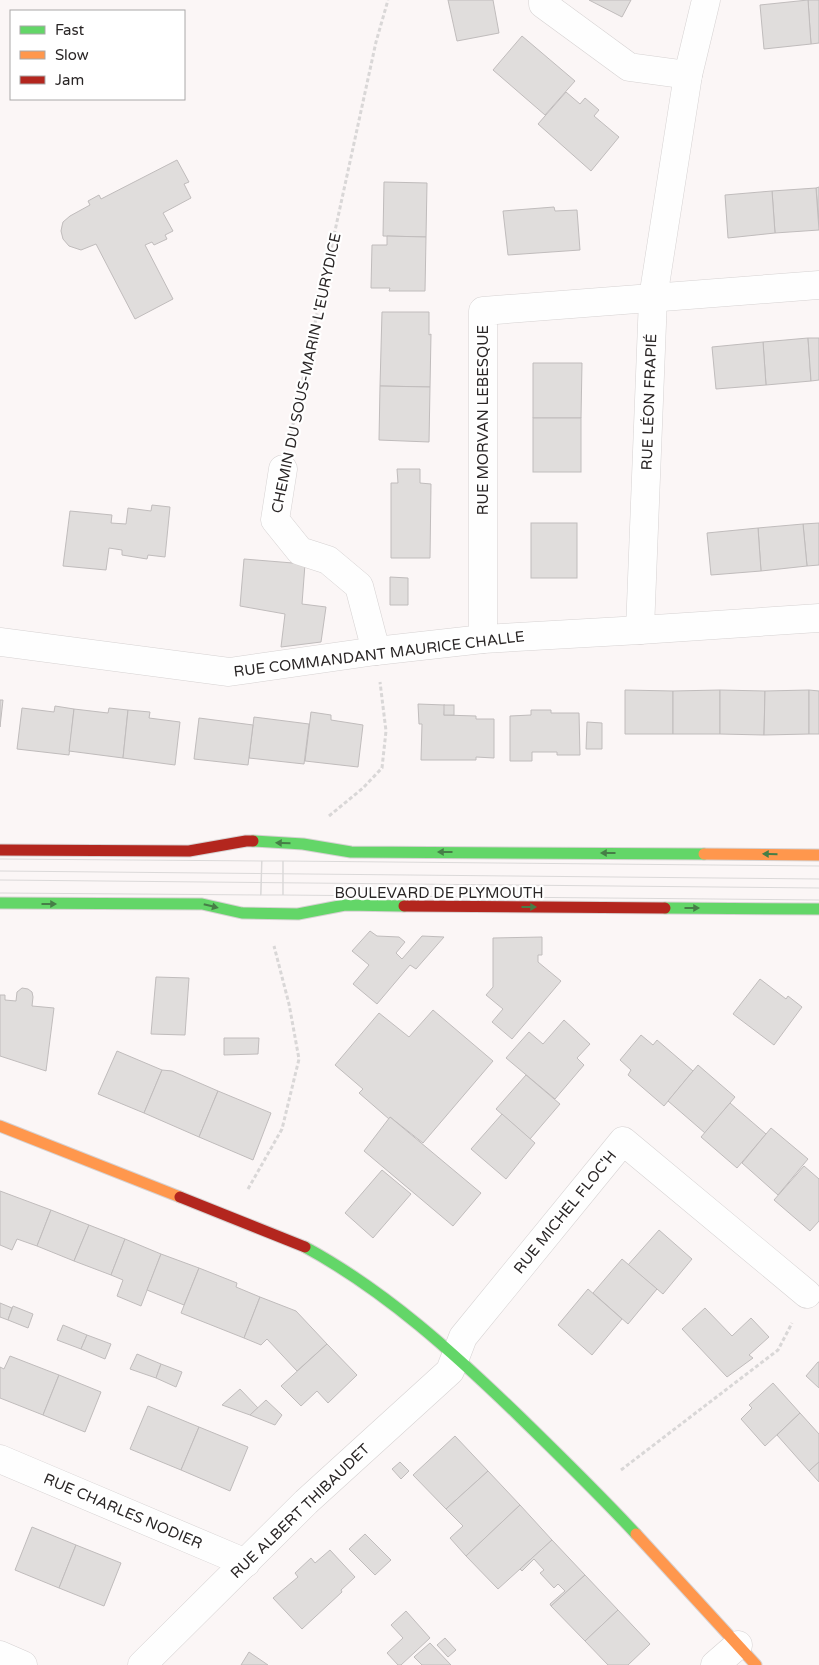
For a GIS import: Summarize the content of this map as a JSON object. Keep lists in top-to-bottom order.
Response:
{
  "streets": {
    "main road": ["BOULEVARD DE PLYMOUTH"],
    "street": [
      "CHEMIN DU SOUS-MARIN L'EURYDICE",
      "RUE LÉON FRAPIÉ",
      "RUE MORVAN LEBESQUE",
      "RUE COMMANDANT MAURICE CHALLE",
      "RUE MICHEL FLOC'H",
      "RUE CHARLES NODIER",
      "RUE ALBERT THIBAUDET"
    ]
  },
  "crossings": [
    ["CHEMIN DU SOUS-MARIN L'EURYDICE", "RUE COMMANDANT MAURICE CHALLE"],
    ["RUE LÉON FRAPIÉ", "RUE MORVAN LEBESQUE"],
    ["RUE LÉON FRAPIÉ", "RUE COMMANDANT MAURICE CHALLE"],
    ["RUE MORVAN LEBESQUE", "RUE COMMANDANT MAURICE CHALLE"],
    ["RUE MICHEL FLOC'H", "RUE ALBERT THIBAUDET"],
    ["RUE CHARLES NODIER", "RUE ALBERT THIBAUDET"]
  ],
  "legend": ["Fast", "Slow", "Jam"]
}
